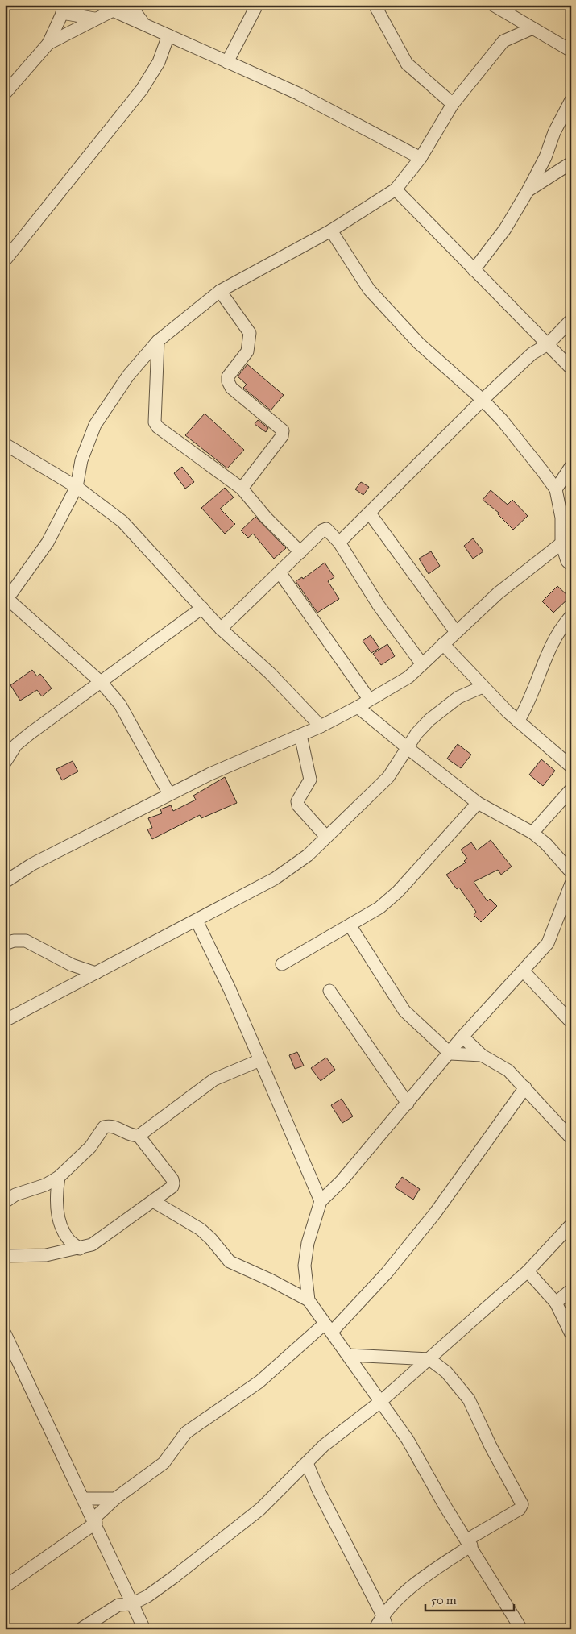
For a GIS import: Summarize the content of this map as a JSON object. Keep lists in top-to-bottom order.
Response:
{
  "scale_bar": "50 m"
}
